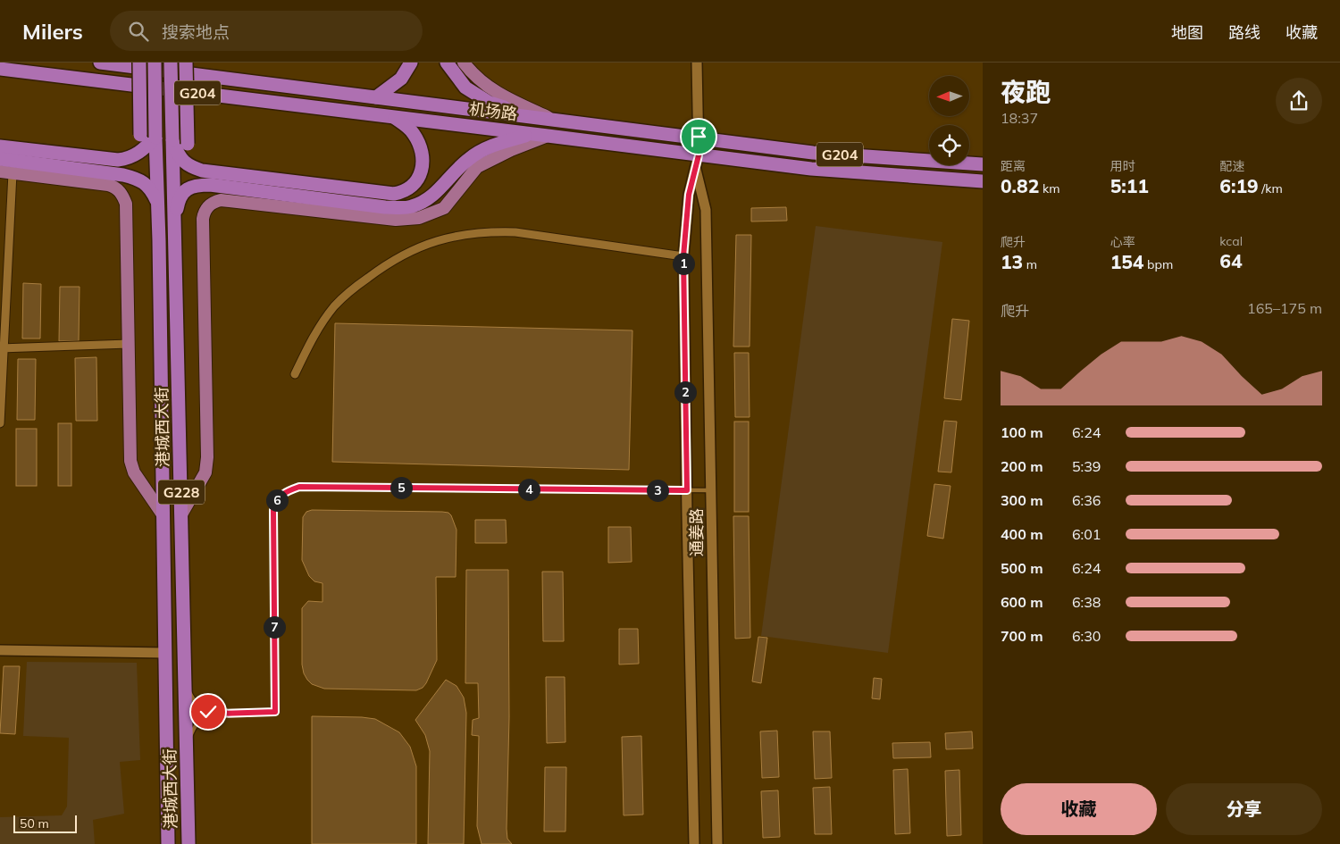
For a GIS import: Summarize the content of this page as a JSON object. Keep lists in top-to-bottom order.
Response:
{
  "streets": {
    "highway": [
      "G204",
      "机场路",
      "港城西大街",
      "G228"
    ],
    "street": ["通姜路"]
  },
  "crossings": [
    ["机场路", "通姜路"]
  ],
  "scale_bar": "50 m",
  "north": "left",
  "page": {
    "header": "Milers",
    "search": "搜索地点",
    "nav": ["地图", "路线", "收藏"],
    "heading": ["夜跑", "18:37"],
    "stats": [
      ["距离", "0.82 km"],
      ["用时", "5:11"],
      ["配速", "6:19 /km"],
      ["爬升", "13 m"],
      ["心率", "154 bpm"],
      ["kcal", "64"]
    ],
    "pins": [
      "1",
      "2",
      "5",
      "4",
      "3",
      "6",
      "7"
    ],
    "chart": ["爬升", "165–175 m"],
    "list": [
      {
        "name": "100 m",
        "note": "6:24"
      },
      {
        "name": "200 m",
        "note": "5:39"
      },
      {
        "name": "300 m",
        "note": "6:36"
      },
      {
        "name": "400 m",
        "note": "6:01"
      },
      {
        "name": "500 m",
        "note": "6:24"
      },
      {
        "name": "600 m",
        "note": "6:38"
      },
      {
        "name": "700 m",
        "note": "6:30"
      }
    ],
    "buttons": ["收藏", "分享"],
    "scale": "50 m"
  }
}
